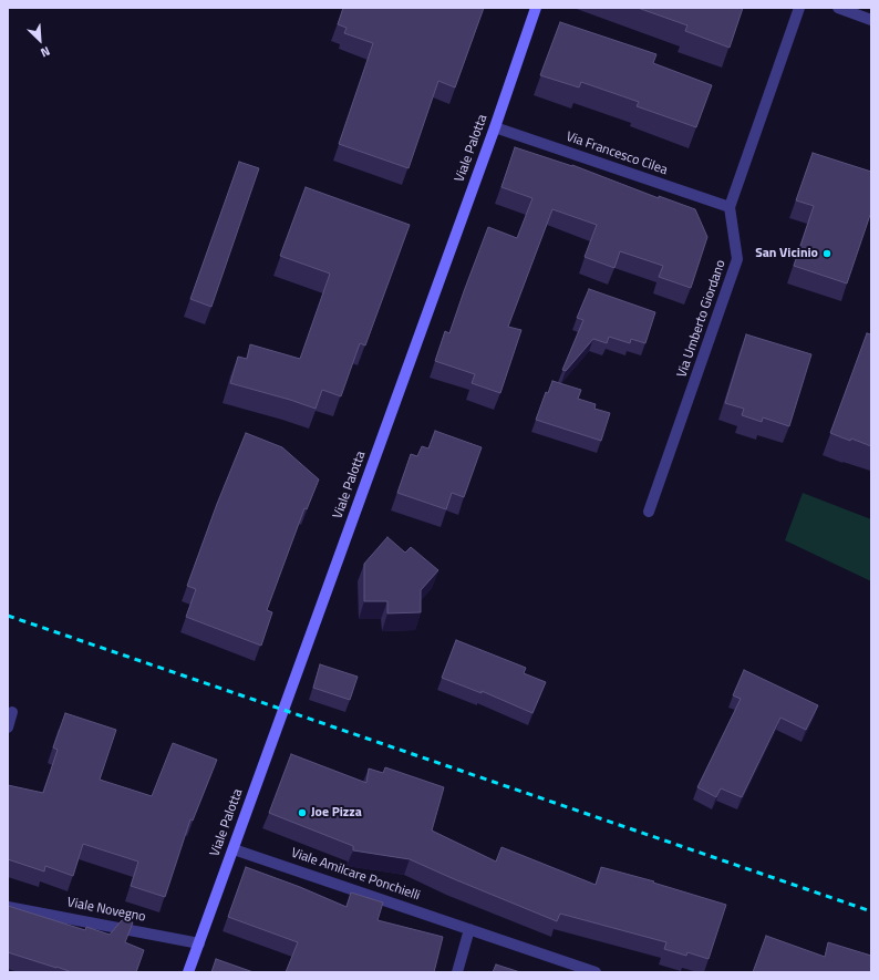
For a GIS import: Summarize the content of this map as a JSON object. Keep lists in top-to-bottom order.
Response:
{
  "streets": {
    "street": [
      "Viale Palotta",
      "Via Francesco Cilea",
      "Via Umberto Giordano",
      "Viale Amilcare Ponchielli",
      "Viale Novegno"
    ]
  },
  "crossings": [
    ["Viale Palotta", "Via Francesco Cilea"],
    ["Viale Palotta", "Viale Amilcare Ponchielli"],
    ["Viale Palotta", "Viale Novegno"],
    ["Via Francesco Cilea", "Via Umberto Giordano"]
  ],
  "places": ["San Vicinio", "Joe Pizza"],
  "north": "bottom right"
}
